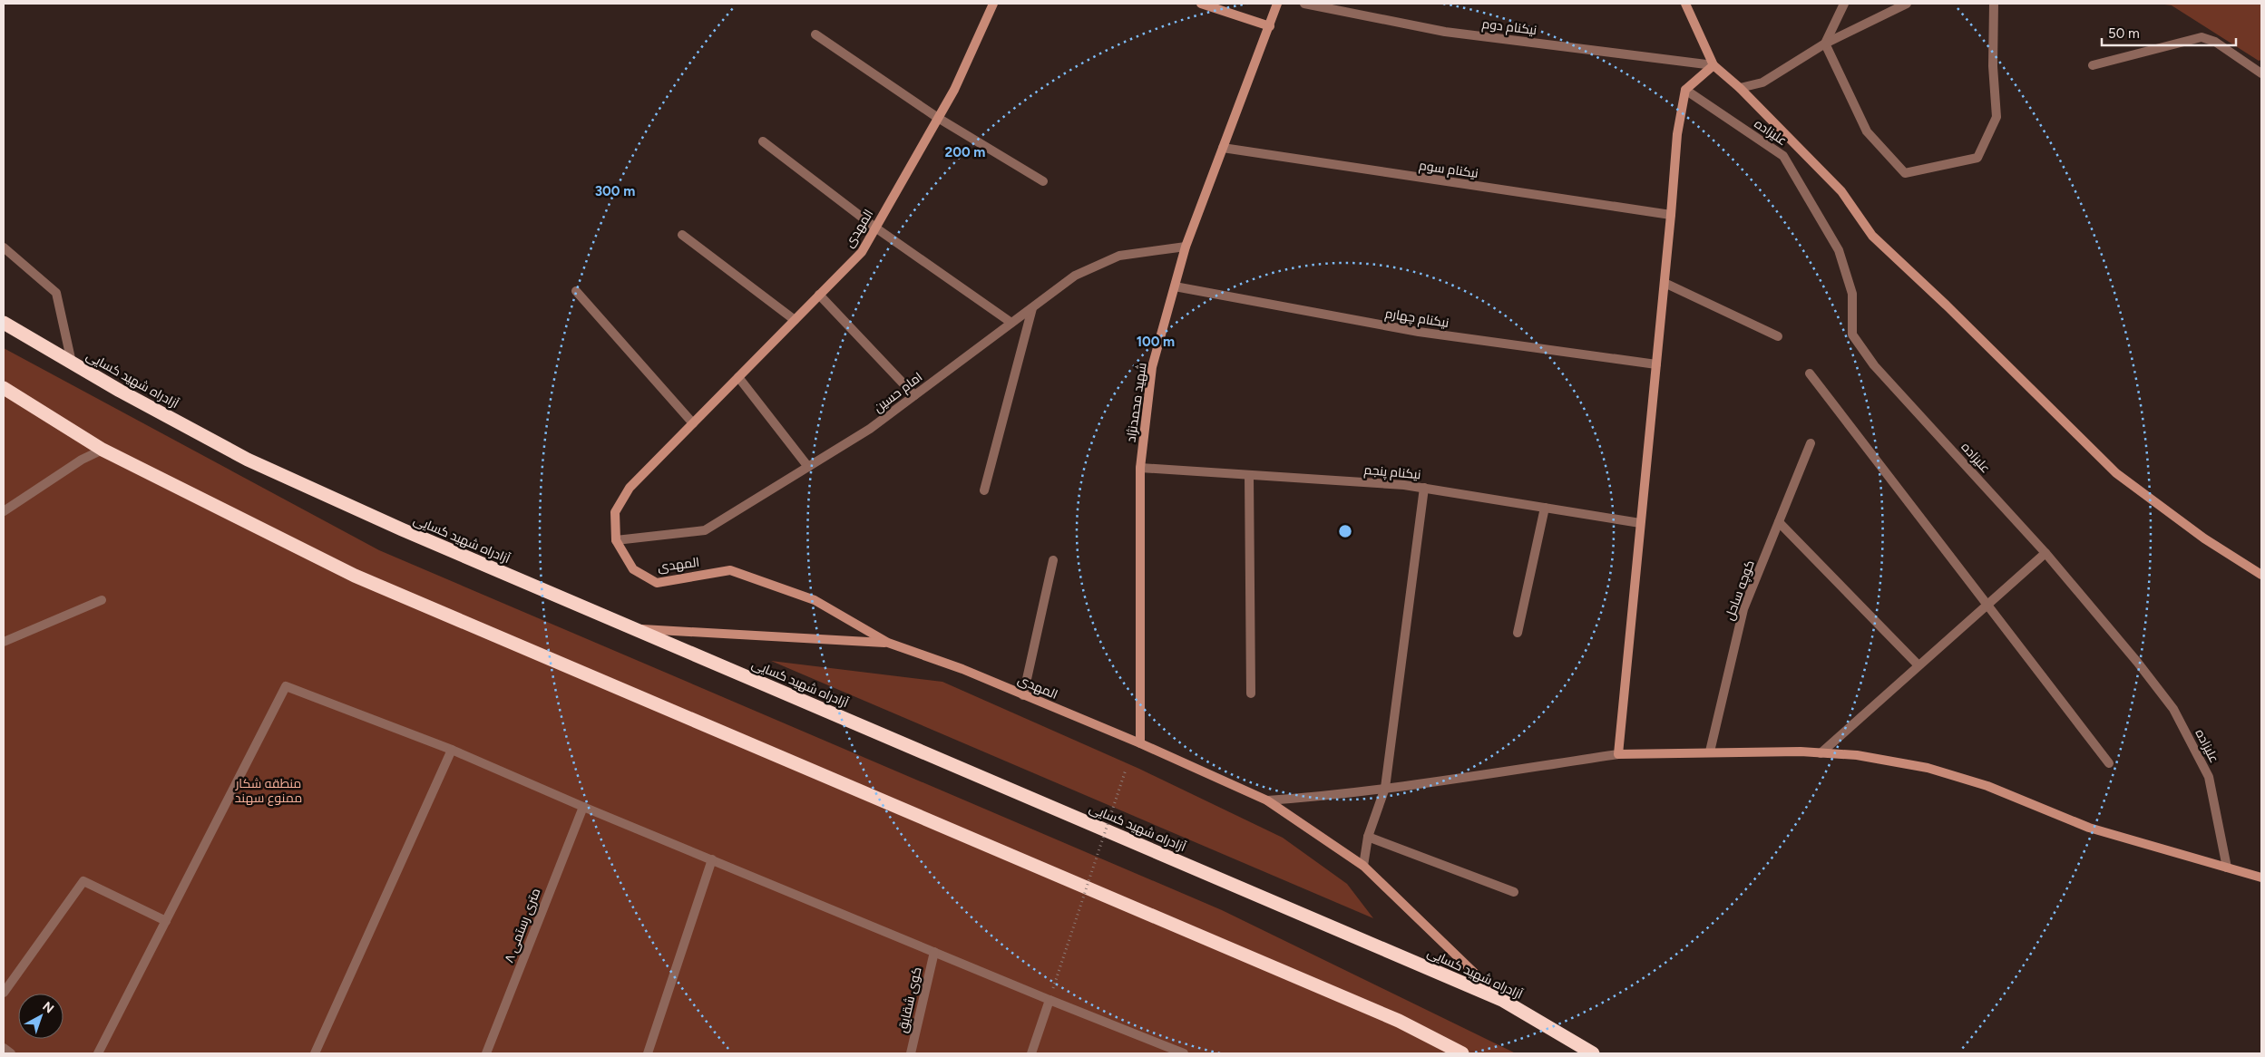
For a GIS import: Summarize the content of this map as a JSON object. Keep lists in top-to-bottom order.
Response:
{
  "streets": {
    "highway": ["آزادراه شهید کسایی"],
    "street": [
      "نیکنام دوم",
      "علیزاده",
      "نیکنام سوم",
      "المهدی",
      "نیکنام چهارم",
      "امام حسین",
      "شهید محمدنژاد",
      "نیکنام پنجم",
      "کوچه ساحل",
      "۸ متری رستمی",
      "کوی شقایق"
    ]
  },
  "crossings": [
    ["نیکنام سوم", "شهید محمدنژاد"],
    ["المهدی", "آزادراه شهید کسایی"],
    ["المهدی", "امام حسین"],
    ["المهدی", "شهید محمدنژاد"],
    ["نیکنام چهارم", "شهید محمدنژاد"],
    ["امام حسین", "شهید محمدنژاد"],
    ["شهید محمدنژاد", "نیکنام پنجم"]
  ],
  "parks": ["منطقه شکار ممنوع سهند"],
  "scale_bar": "50 m",
  "north": "top right",
  "rings": ["200 m", "300 m", "100 m"]
}
